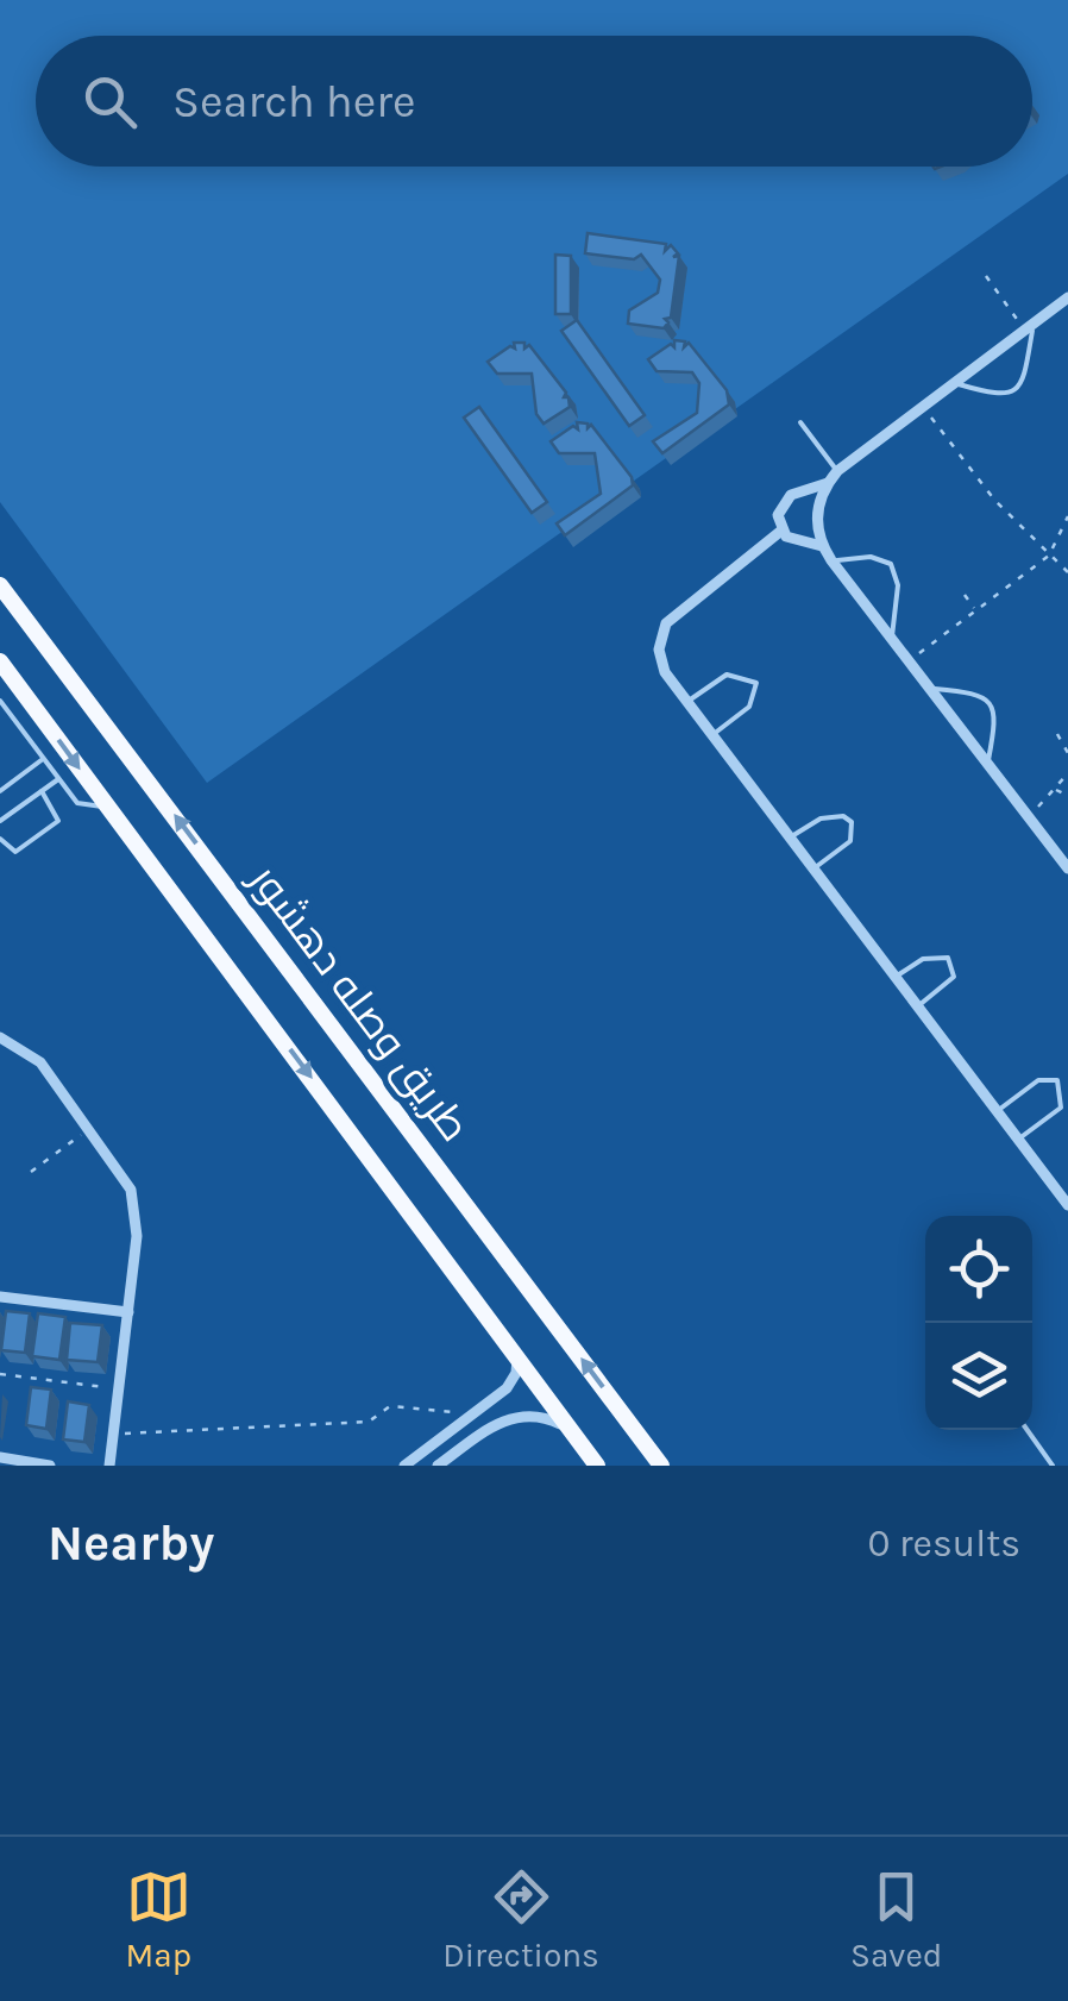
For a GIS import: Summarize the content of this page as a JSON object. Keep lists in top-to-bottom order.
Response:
{
  "streets": {
    "main road": ["طريق وصله دهشور"]
  },
  "page": {
    "search": "Search here",
    "heading": ["Nearby", "0 results"],
    "nav": ["Map", "Directions", "Saved"]
  }
}
